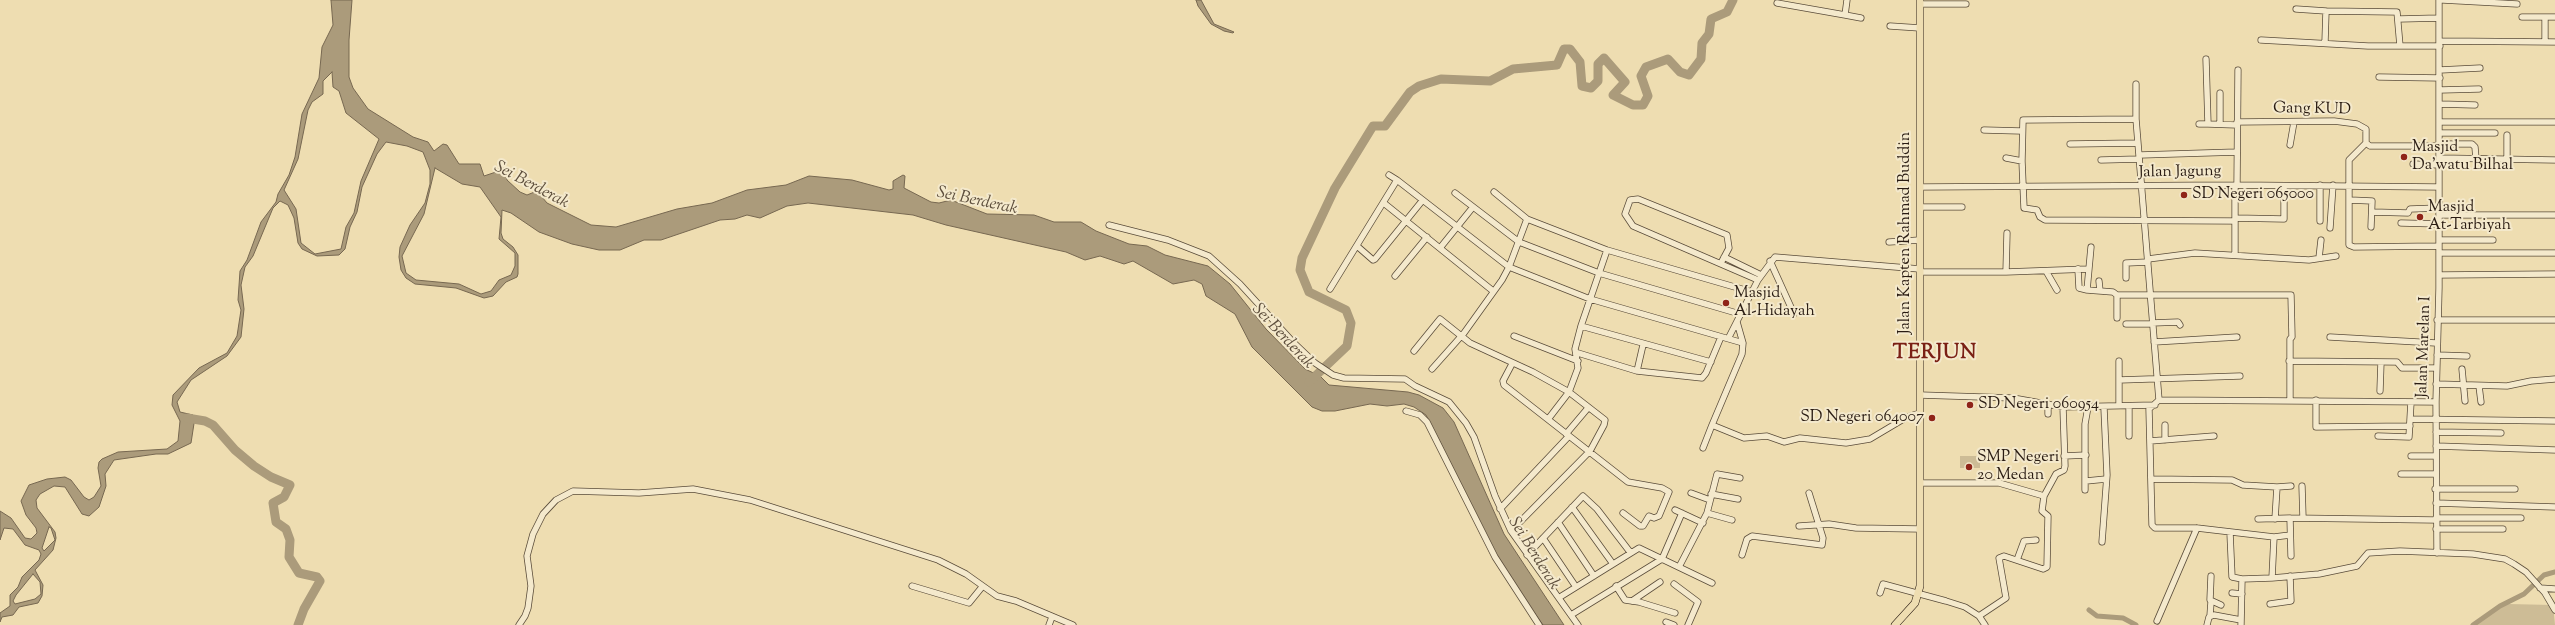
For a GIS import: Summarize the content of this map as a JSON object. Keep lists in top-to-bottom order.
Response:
{
  "streets": {
    "main road": ["Jalan Kapten Rahmad Buddin"],
    "street": ["Gang KUD", "Jalan Jagung", "Jalan Marelan I"]
  },
  "crossings": [
    ["Jalan Jagung", "Jalan Kapten Rahmad Buddin"],
    ["Jalan Jagung", "Jalan Marelan I"]
  ],
  "districts": ["TERJUN"],
  "water": ["Sei Berderak"],
  "places": [
    "Masjid Da'watu Bilhal",
    "SD Negeri 065000",
    "Masjid At-Tarbiyah",
    "Masjid Al-Hidayah",
    "SD Negeri 060954",
    "SD Negeri 064007",
    "SMP Negeri 20 Medan"
  ]
}
